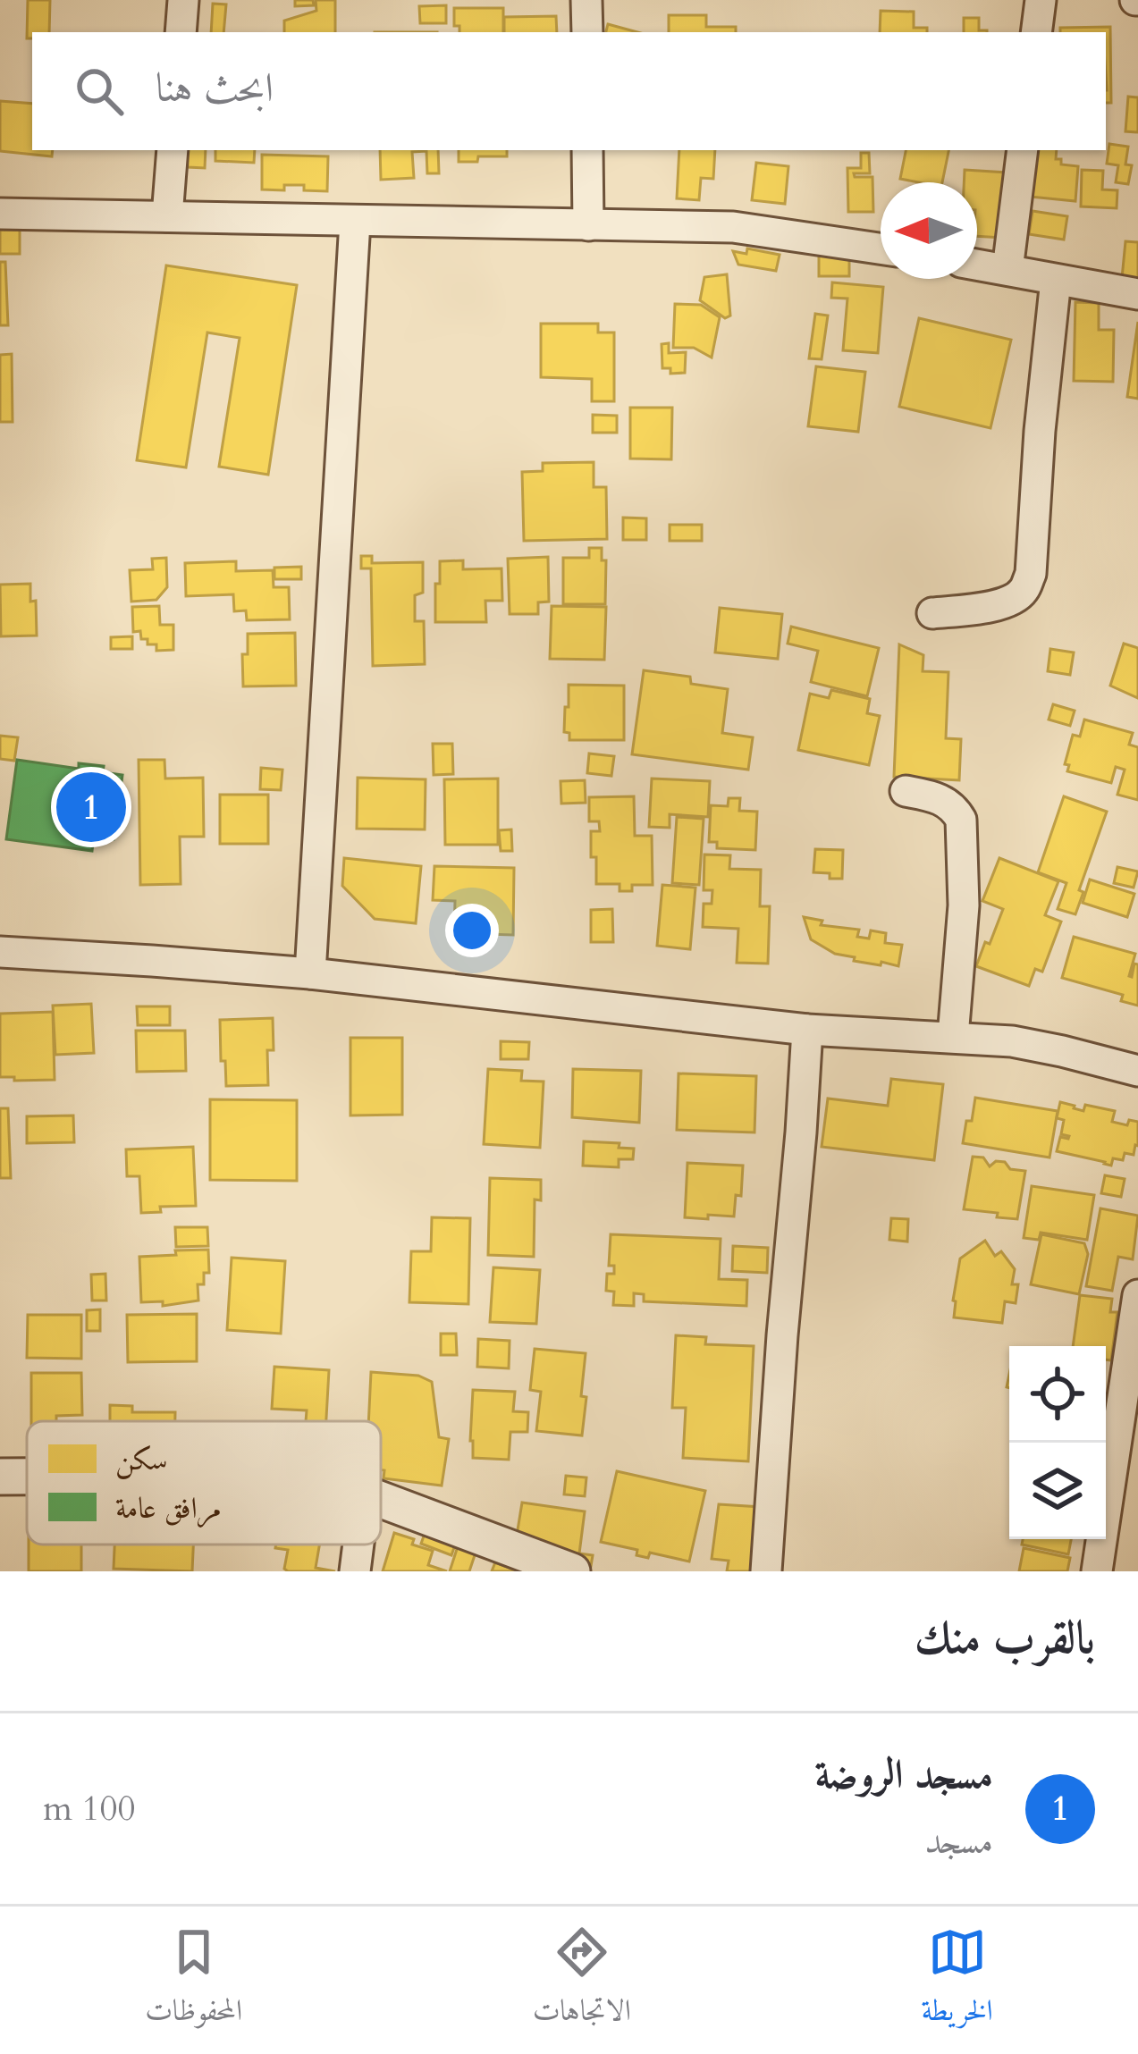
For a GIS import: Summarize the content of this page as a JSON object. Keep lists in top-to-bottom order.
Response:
{
  "legend": ["سكن", "مرافق عامة"],
  "north": "left",
  "page": {
    "search": "ابحث هنا",
    "pins": "1",
    "heading": "بالقرب منك",
    "list": [
      {
        "mark": "1",
        "name": "مسجد الروضة",
        "note": "مسجد",
        "value": "100 m"
      }
    ],
    "nav": ["الخريطة", "الاتجاهات", "المحفوظات"]
  }
}
